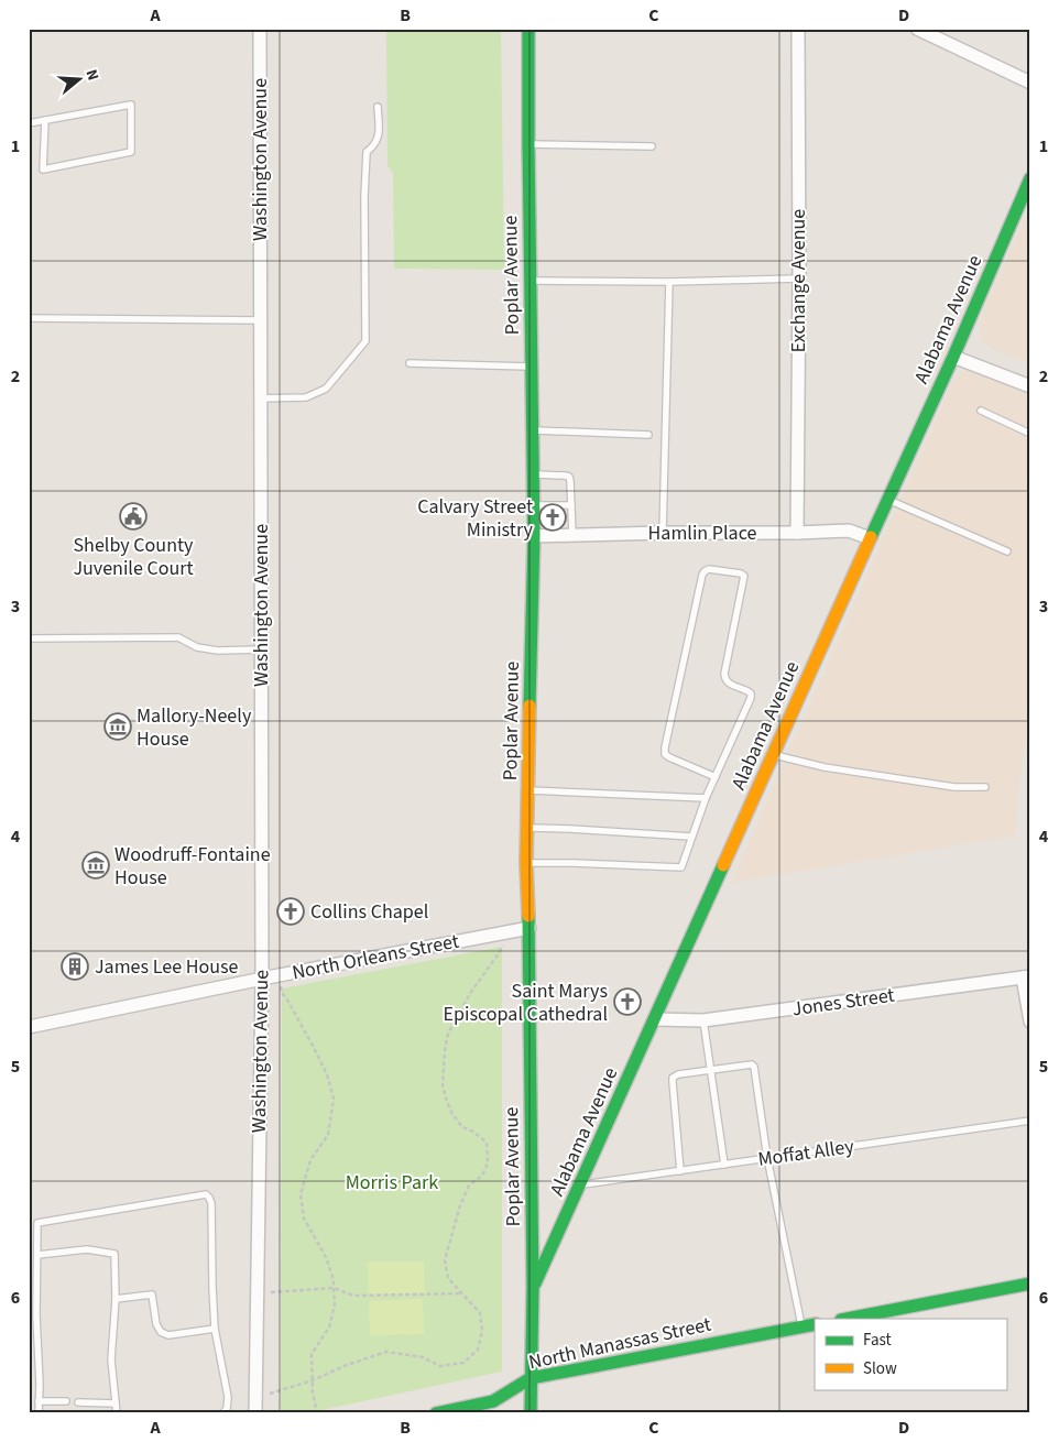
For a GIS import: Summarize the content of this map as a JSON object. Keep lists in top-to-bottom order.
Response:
{
  "streets": {
    "street": [
      "Washington Avenue",
      "Poplar Avenue",
      "Exchange Avenue",
      "Alabama Avenue",
      "Hamlin Place",
      "North Orleans Street",
      "Jones Street",
      "North Manassas Street"
    ],
    "lane": ["Moffat Alley"]
  },
  "crossings": [
    ["Washington Avenue", "North Orleans Street"],
    ["Poplar Avenue", "Alabama Avenue"],
    ["Poplar Avenue", "Hamlin Place"],
    ["Poplar Avenue", "North Orleans Street"],
    ["Poplar Avenue", "North Manassas Street"],
    ["Exchange Avenue", "Hamlin Place"],
    ["Alabama Avenue", "Hamlin Place"],
    ["Alabama Avenue", "Jones Street"],
    ["Alabama Avenue", "Moffat Alley"]
  ],
  "parks": ["Morris Park"],
  "places": {
    "public building": ["Shelby County Juvenile Court"],
    "church": ["Calvary Street Ministry", "Collins Chapel", "Saint Marys Episcopal Cathedral"],
    "museum": ["Mallory-Neely House", "Woodruff-Fontaine House"],
    "building": ["James Lee House"]
  },
  "legend": ["Fast", "Slow"],
  "north": "right",
  "grid": {
    "columns": [
      "A",
      "B",
      "C",
      "D"
    ],
    "rows": [
      "1",
      "2",
      "3",
      "4",
      "5",
      "6"
    ]
  }
}
